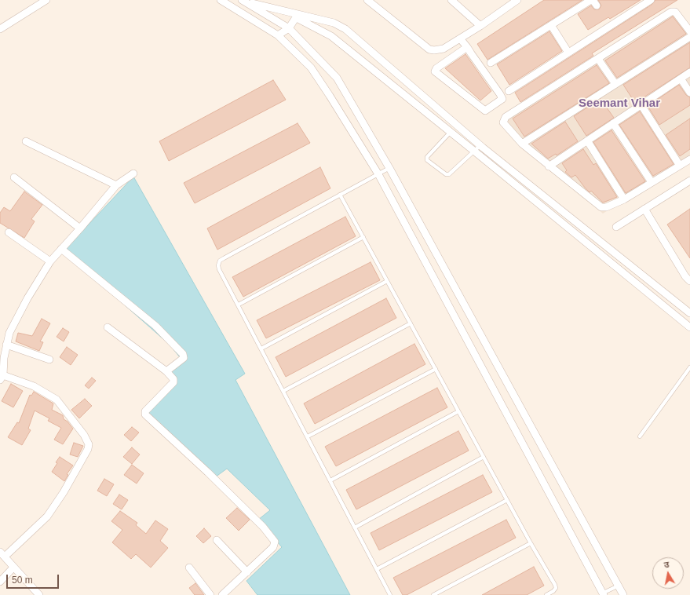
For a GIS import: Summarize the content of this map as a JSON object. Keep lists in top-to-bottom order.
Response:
{
  "districts": ["Seemant Vihar"],
  "scale_bar": "50 m",
  "north": "top"
}
